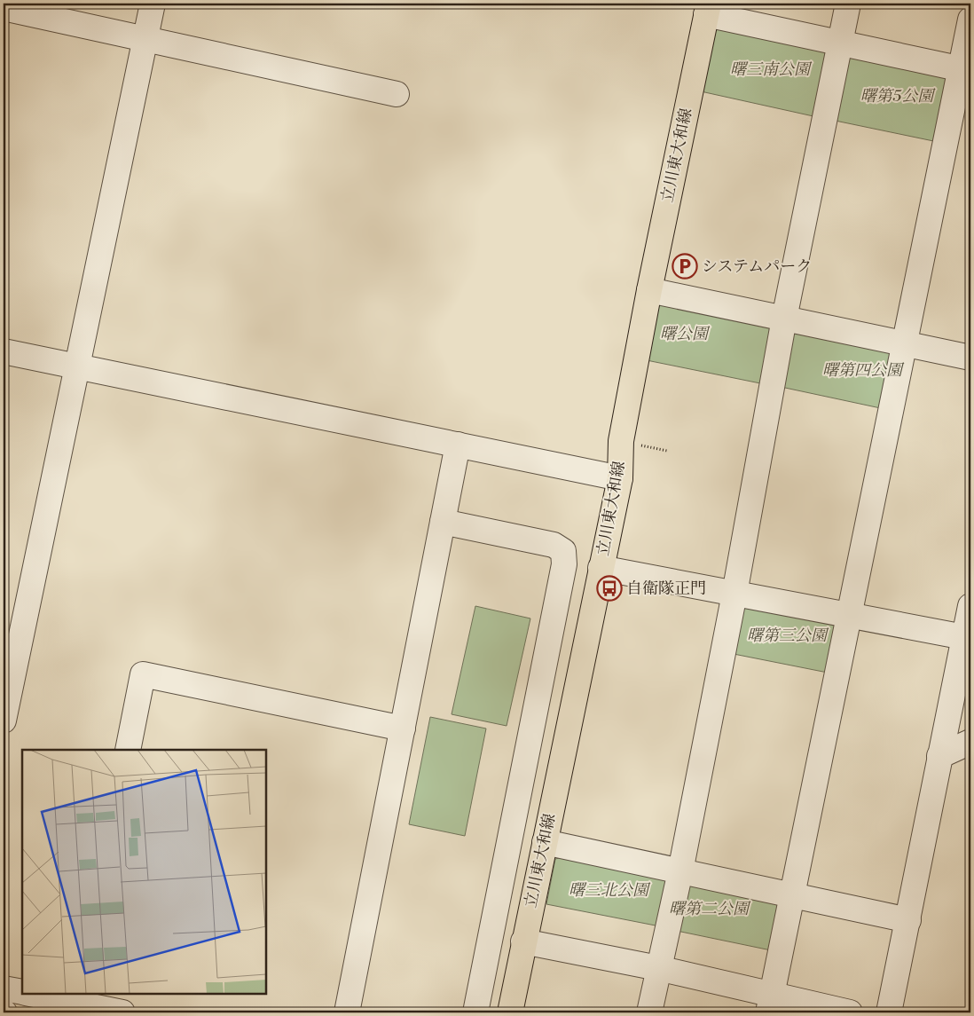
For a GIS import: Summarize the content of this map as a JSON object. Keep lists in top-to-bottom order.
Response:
{
  "streets": {
    "main road": ["立川東大和線"]
  },
  "parks": [
    "曙三南公園",
    "曙第5公園",
    "曙公園",
    "曙第四公園",
    "曙第三公園",
    "曙三北公園",
    "曙第二公園"
  ],
  "places": {
    "parking": ["システムパーク"],
    "bus stop": ["自衛隊正門"]
  }
}
